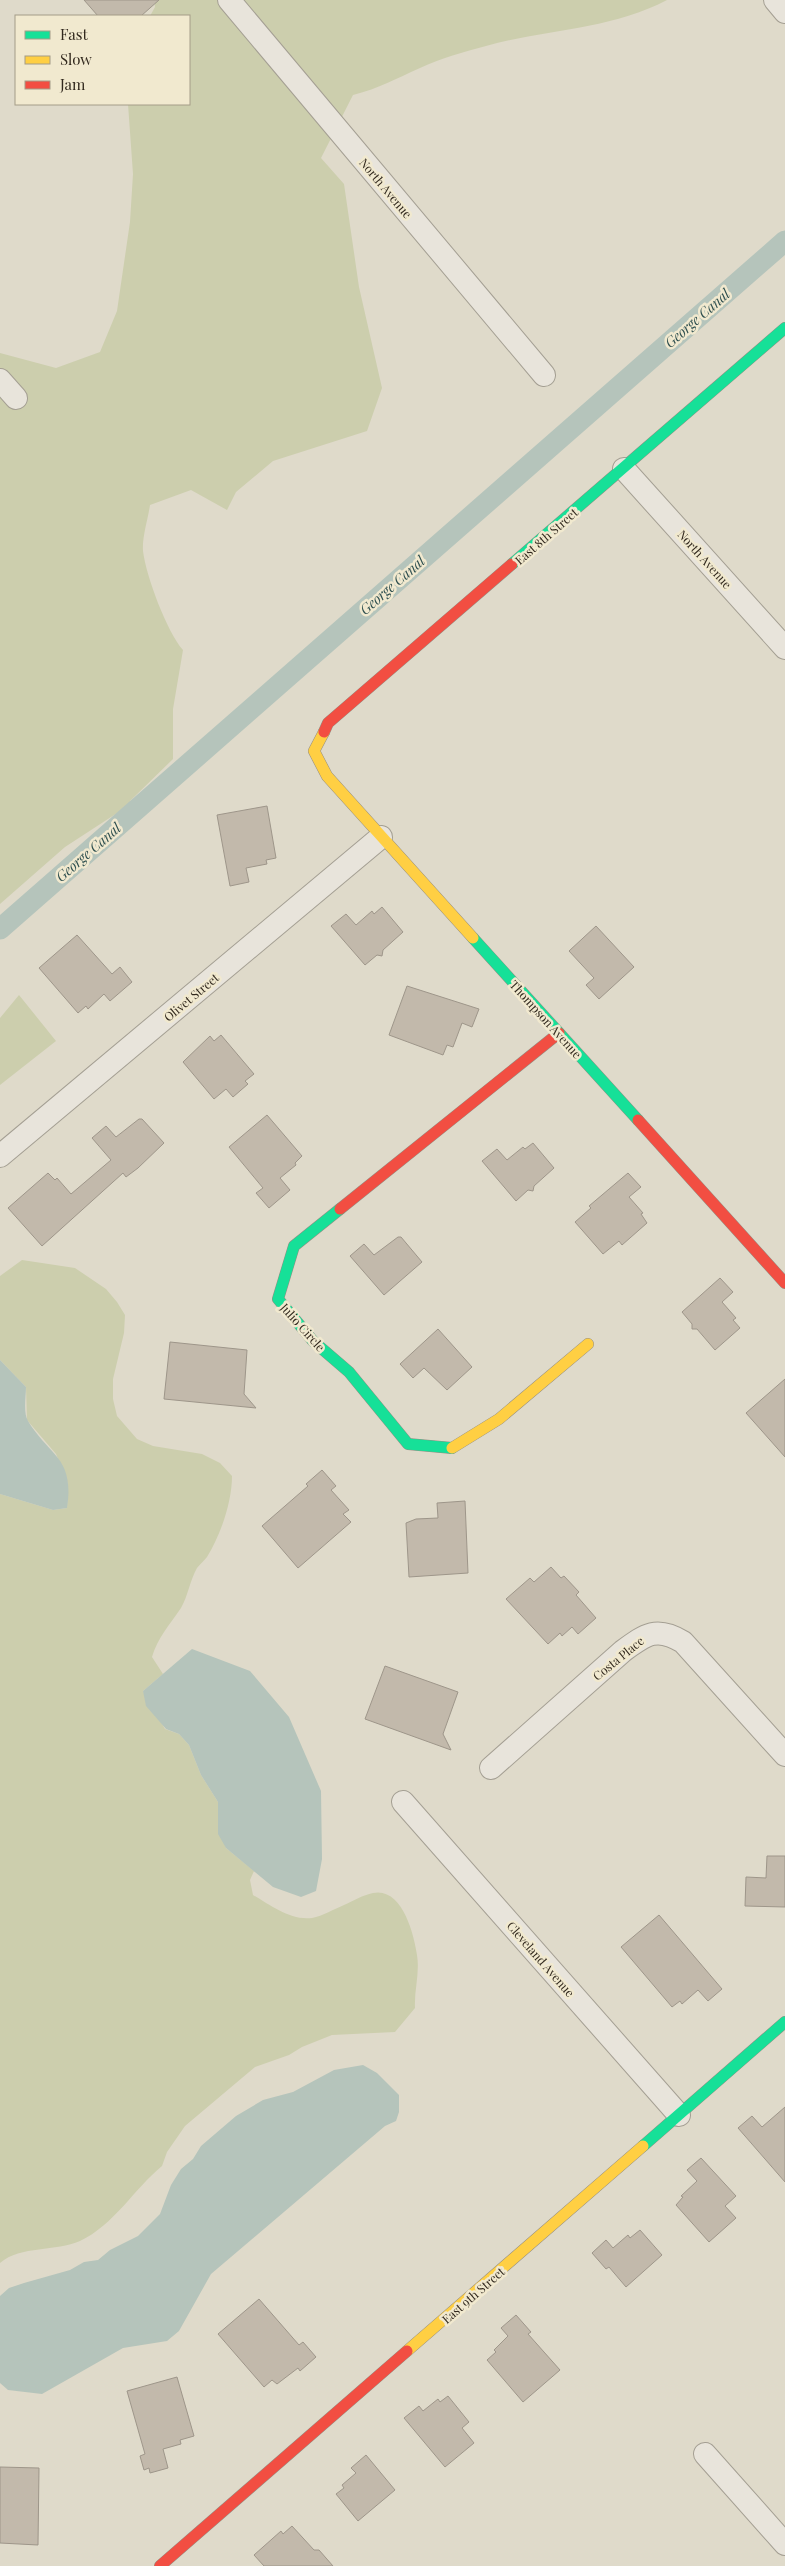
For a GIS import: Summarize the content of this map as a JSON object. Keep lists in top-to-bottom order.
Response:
{
  "streets": {
    "street": [
      "North Avenue",
      "East 8th Street",
      "Olivet Street",
      "Thompson Avenue",
      "Julio Circle",
      "Costa Place",
      "Cleveland Avenue",
      "East 9th Street"
    ]
  },
  "crossings": [
    ["North Avenue", "East 8th Street"],
    ["East 8th Street", "Thompson Avenue"],
    ["Olivet Street", "Thompson Avenue"],
    ["Thompson Avenue", "Julio Circle"],
    ["Cleveland Avenue", "East 9th Street"]
  ],
  "water": ["George Canal"],
  "legend": ["Fast", "Slow", "Jam"]
}
